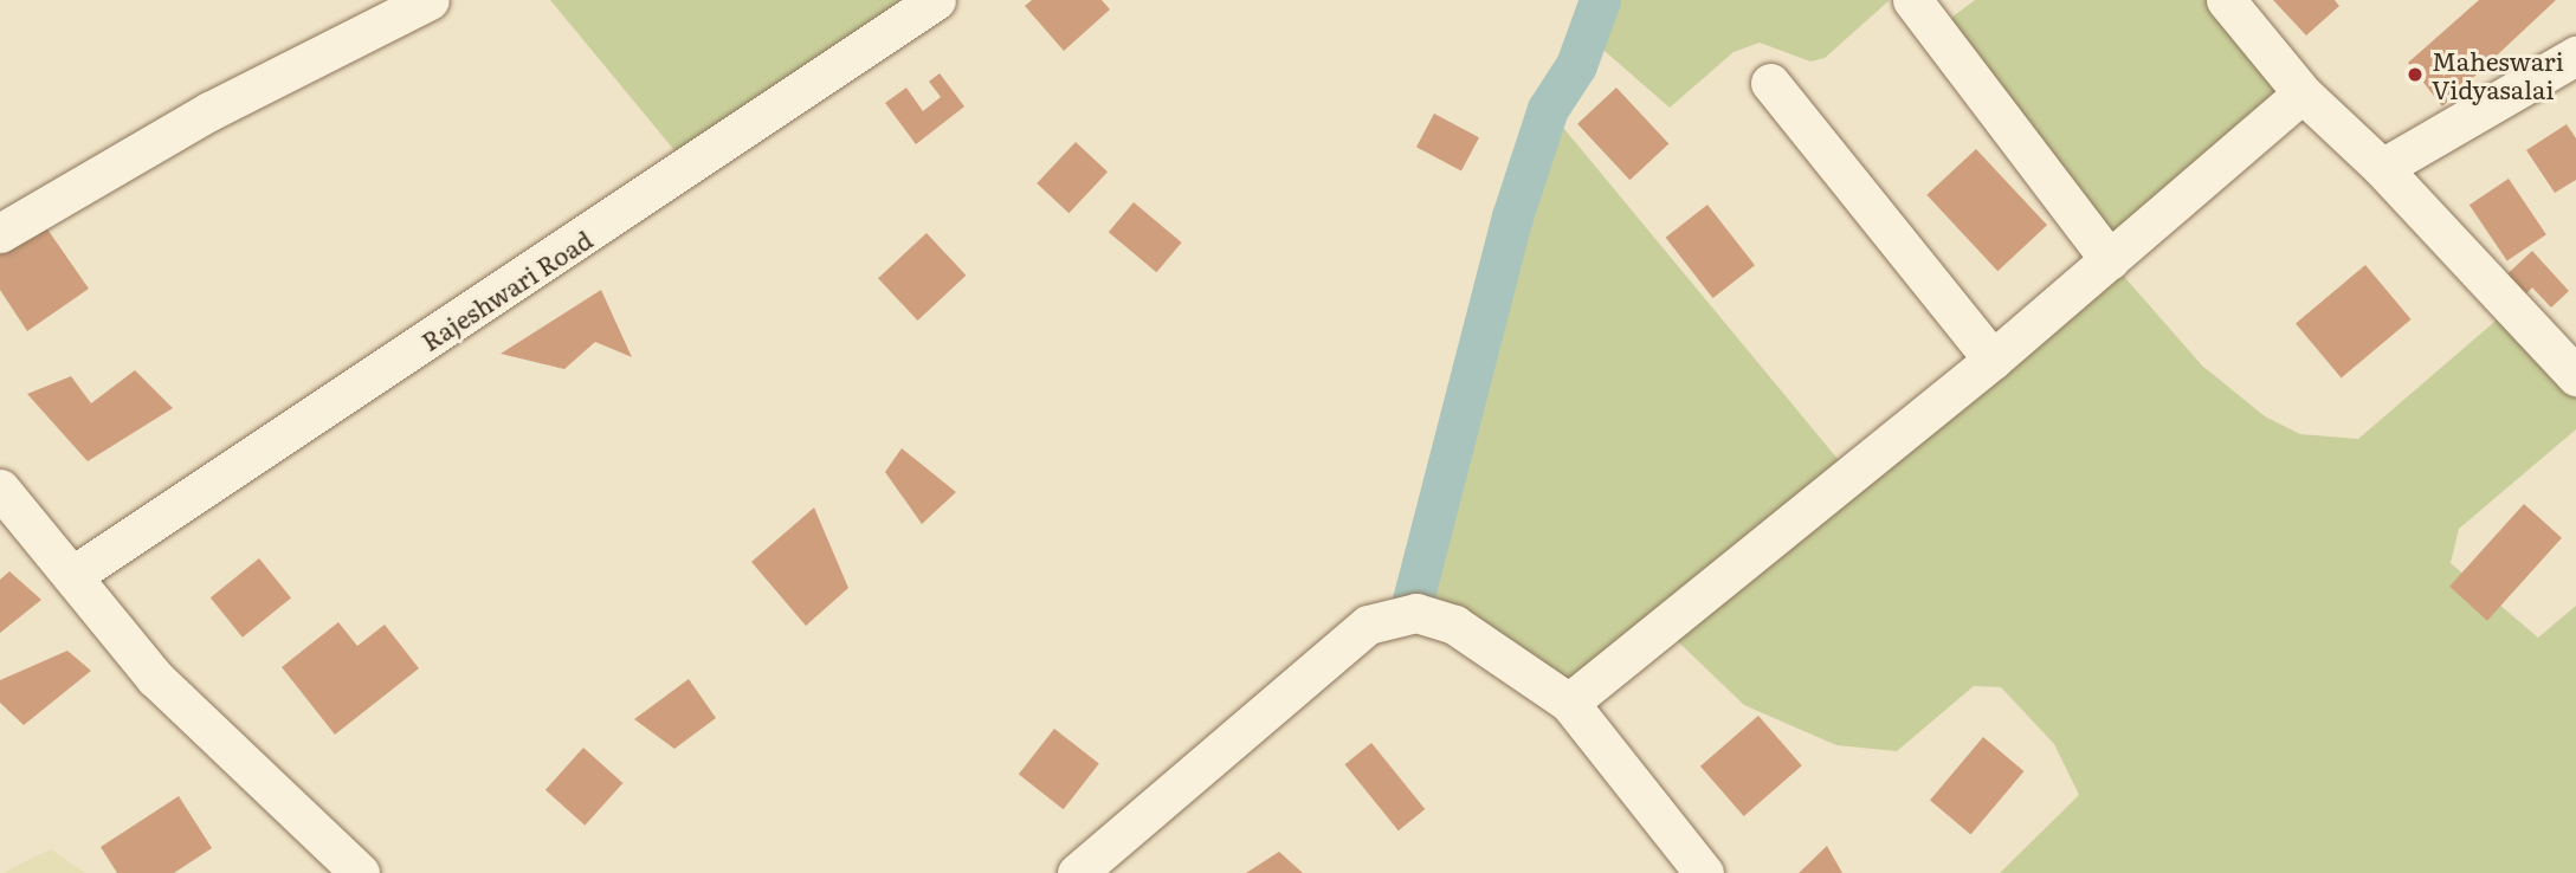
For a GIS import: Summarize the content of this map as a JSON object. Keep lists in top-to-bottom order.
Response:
{
  "streets": {
    "street": ["Rajeshwari Road"]
  },
  "places": ["Maheswari Vidyasalai"]
}
